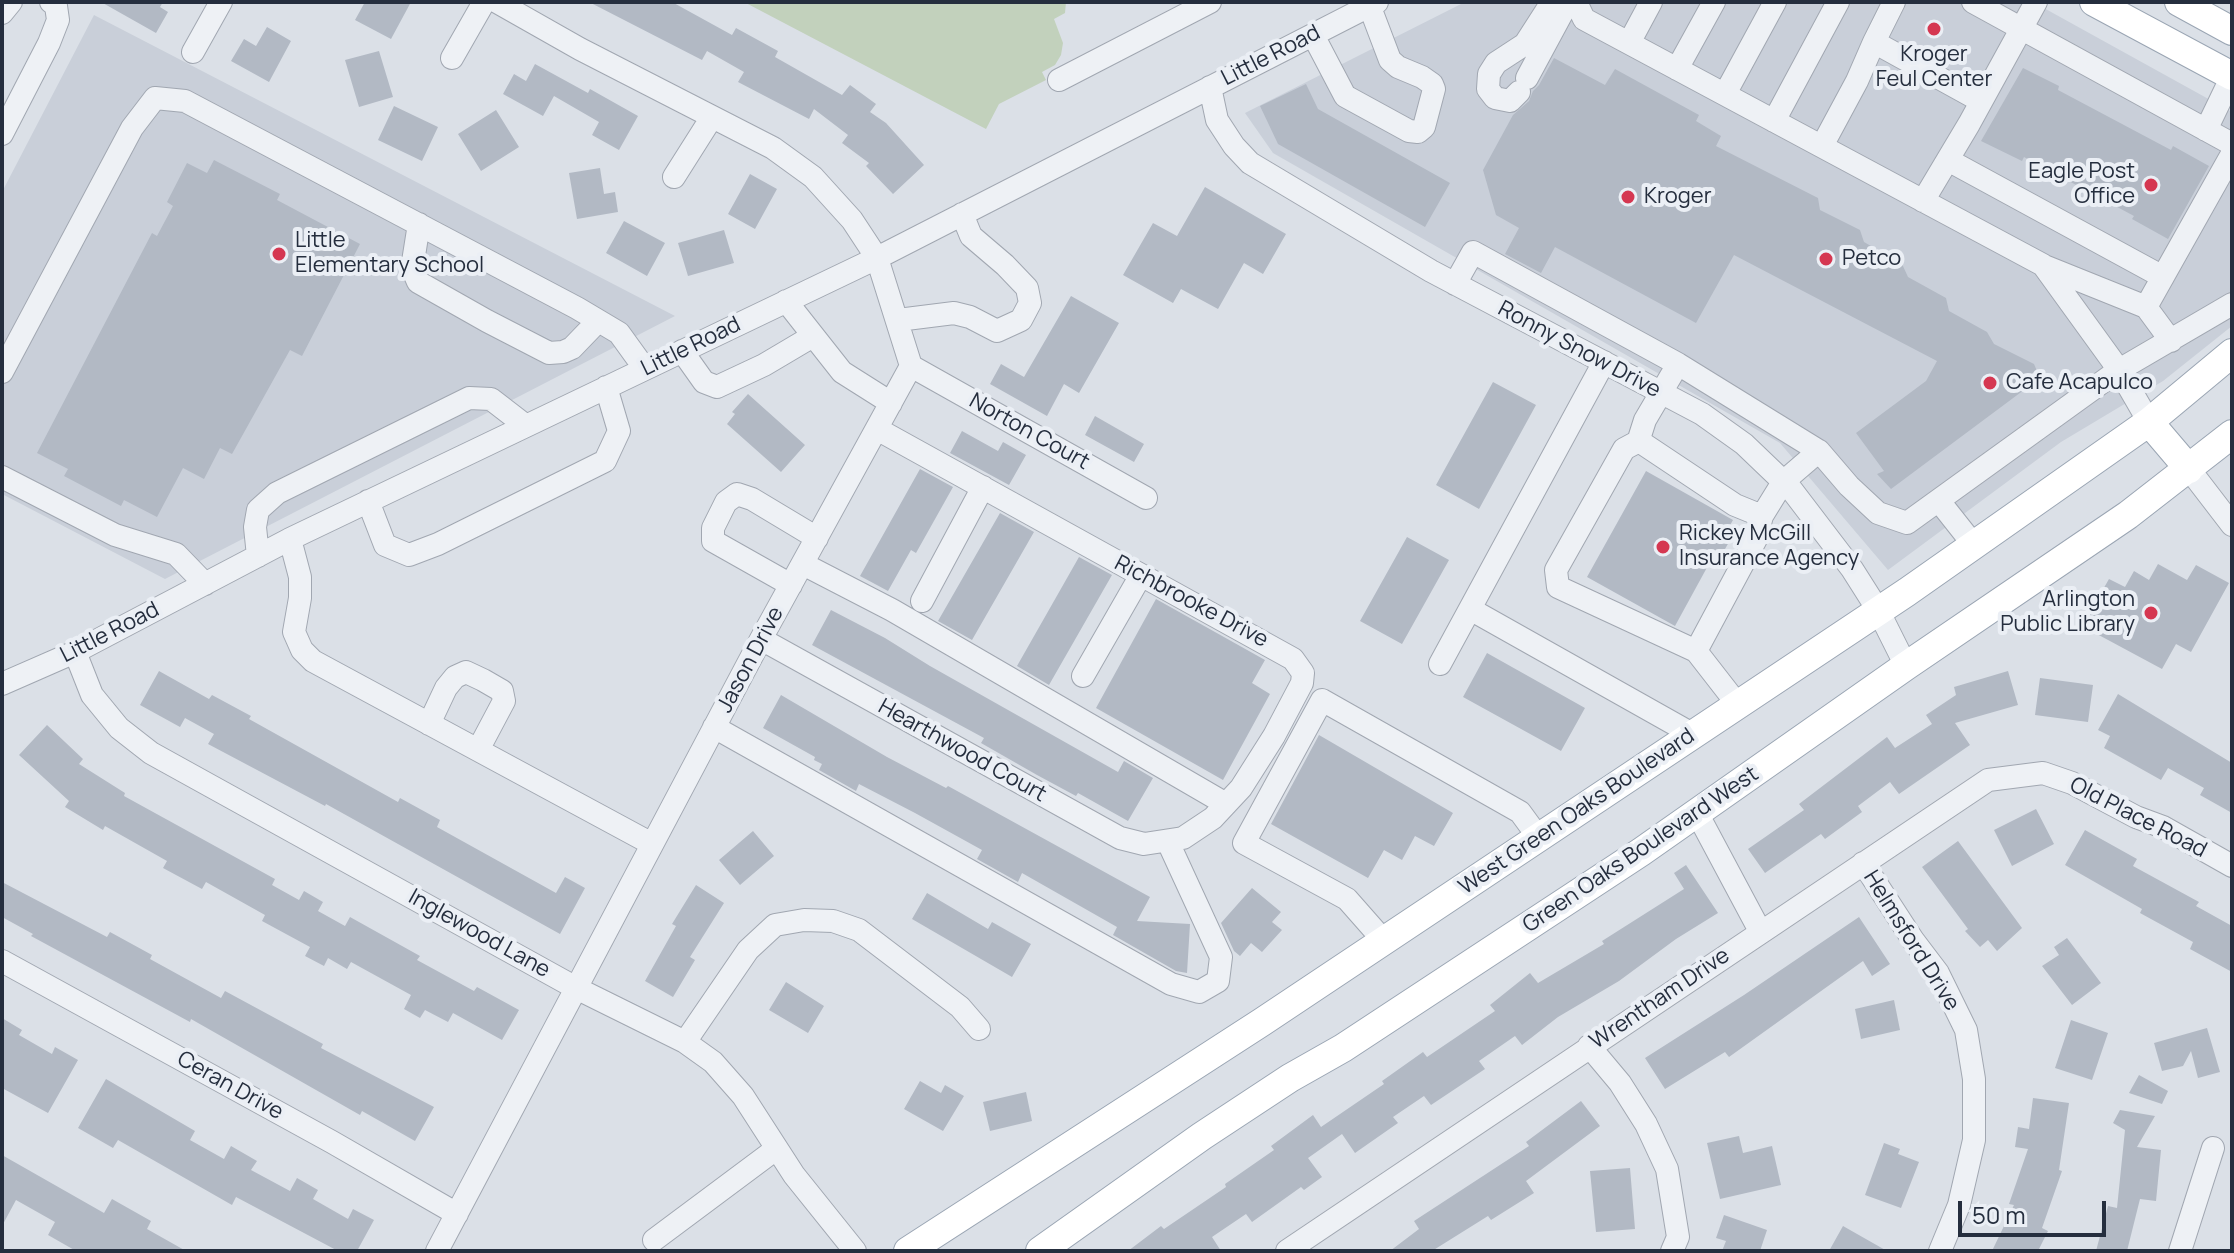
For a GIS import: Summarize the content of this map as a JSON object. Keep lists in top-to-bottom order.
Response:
{
  "streets": {
    "main road": ["West Green Oaks Boulevard", "Green Oaks Boulevard West"],
    "street": [
      "Little Road",
      "Ronny Snow Drive",
      "Norton Court",
      "Richbrooke Drive",
      "Jason Drive",
      "Hearthwood Court",
      "Old Place Road",
      "Inglewood Lane",
      "Helmsford Drive",
      "Wrentham Drive",
      "Ceran Drive"
    ]
  },
  "crossings": [
    ["Little Road", "Ronny Snow Drive"],
    ["Little Road", "Inglewood Lane"],
    ["Ronny Snow Drive", "West Green Oaks Boulevard"],
    ["Ronny Snow Drive", "Green Oaks Boulevard West"],
    ["Norton Court", "Jason Drive"],
    ["Richbrooke Drive", "Jason Drive"],
    ["Richbrooke Drive", "Hearthwood Court"],
    ["Jason Drive", "Hearthwood Court"],
    ["Jason Drive", "Inglewood Lane"],
    ["Jason Drive", "Ceran Drive"],
    ["Old Place Road", "Wrentham Drive"],
    ["Helmsford Drive", "Wrentham Drive"]
  ],
  "places": [
    "Kroger Feul Center",
    "Eagle Post Office",
    "Kroger",
    "Little Elementary School",
    "Petco",
    "Cafe Acapulco",
    "Rickey McGill Insurance Agency",
    "Arlington Public Library"
  ],
  "scale_bar": "50 m"
}
